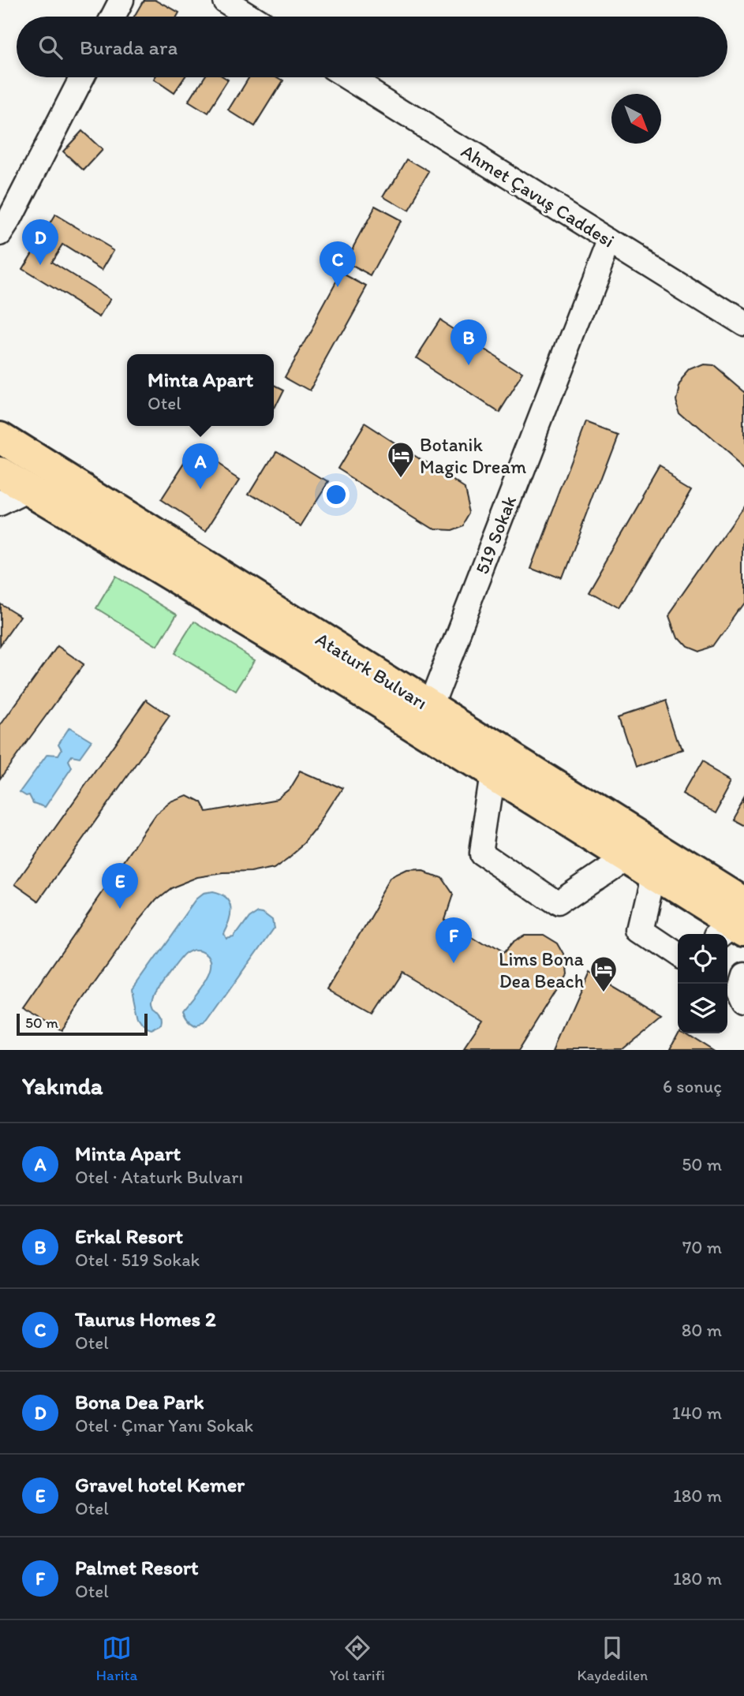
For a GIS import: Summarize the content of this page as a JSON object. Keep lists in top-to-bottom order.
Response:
{
  "streets": {
    "main road": ["Ataturk Bulvarı"],
    "street": ["Ahmet Çavuş Caddesi", "519 Sokak"]
  },
  "crossings": [
    ["Ahmet Çavuş Caddesi", "519 Sokak"],
    ["519 Sokak", "Ataturk Bulvarı"]
  ],
  "places": {
    "hotel": ["Botanik Magic Dream", "Lims Bona Dea Beach"]
  },
  "scale_bar": "50 m",
  "north": "bottom right",
  "page": {
    "search": "Burada ara",
    "pins": [
      "D",
      "C",
      "B",
      "A",
      "E",
      "F"
    ],
    "popup": ["Minta Apart", "Otel"],
    "scale": "50 m",
    "heading": ["Yakında", "6 sonuç"],
    "list": [
      {
        "mark": "A",
        "name": "Minta Apart",
        "note": "Otel · Ataturk Bulvarı",
        "value": "50 m"
      },
      {
        "mark": "B",
        "name": "Erkal Resort",
        "note": "Otel · 519 Sokak",
        "value": "70 m"
      },
      {
        "mark": "C",
        "name": "Taurus Homes 2",
        "note": "Otel",
        "value": "80 m"
      },
      {
        "mark": "D",
        "name": "Bona Dea Park",
        "note": "Otel · Çınar Yanı Sokak",
        "value": "140 m"
      },
      {
        "mark": "E",
        "name": "Gravel hotel Kemer",
        "note": "Otel",
        "value": "180 m"
      },
      {
        "mark": "F",
        "name": "Palmet Resort",
        "note": "Otel",
        "value": "180 m"
      }
    ],
    "nav": ["Harita", "Yol tarifi", "Kaydedilen"]
  }
}
